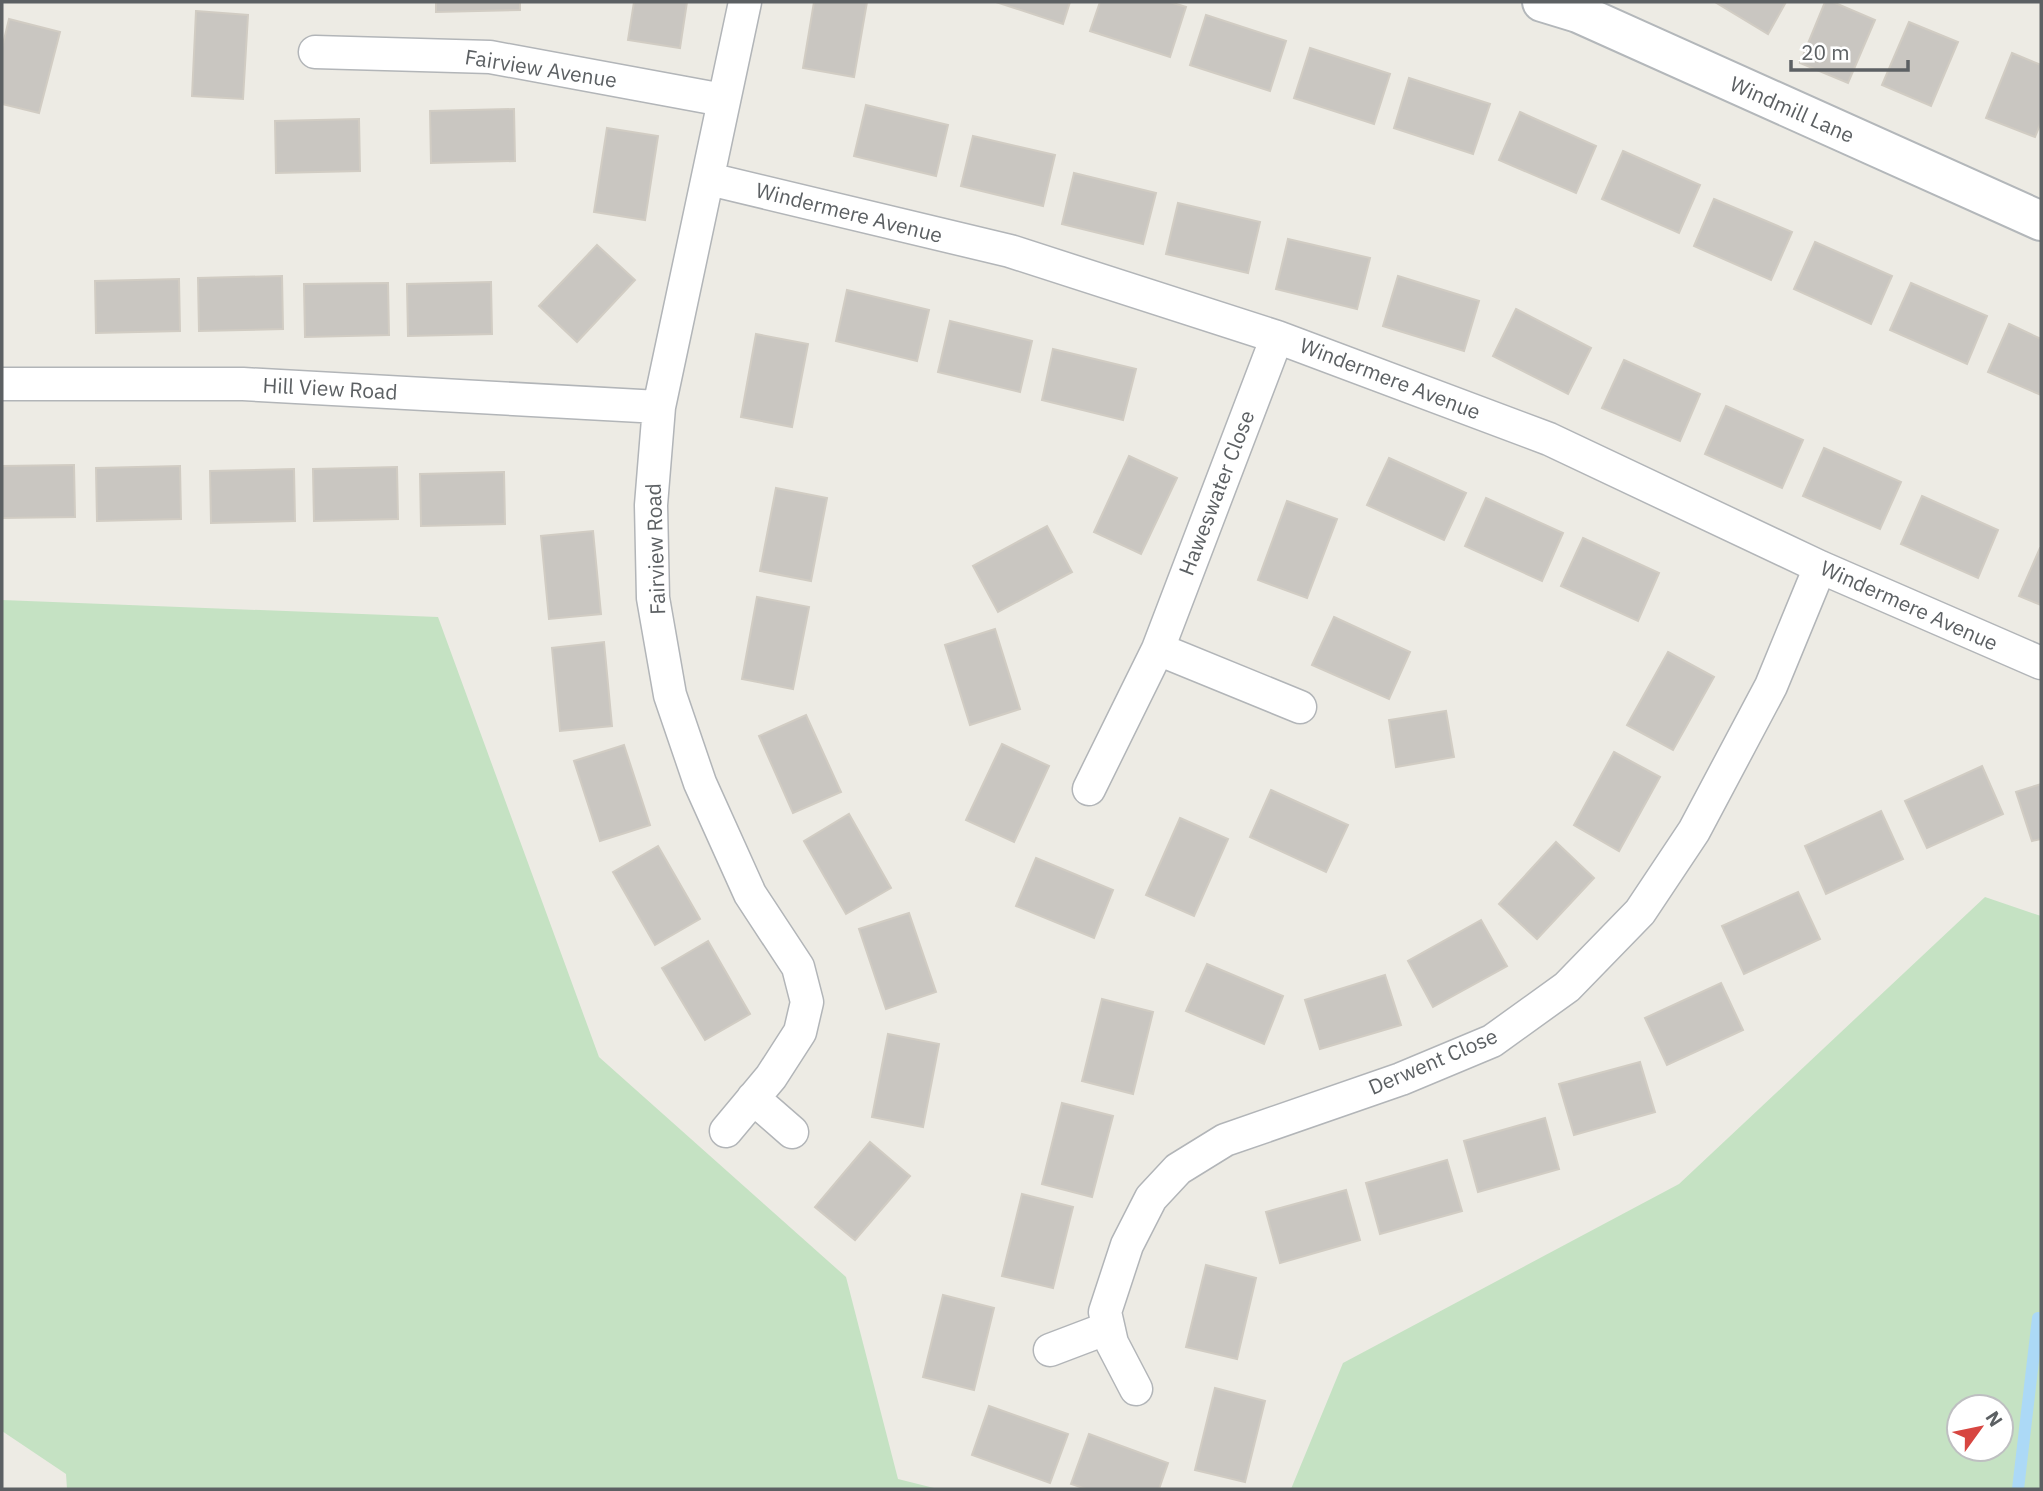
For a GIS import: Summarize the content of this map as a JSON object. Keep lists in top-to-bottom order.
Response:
{
  "streets": {
    "street": [
      "Fairview Avenue",
      "Windmill Lane",
      "Windermere Avenue",
      "Hill View Road",
      "Haweswater Close",
      "Fairview Road",
      "Derwent Close"
    ]
  },
  "crossings": [
    ["Fairview Avenue", "Fairview Road"],
    ["Windermere Avenue", "Haweswater Close"],
    ["Windermere Avenue", "Fairview Road"],
    ["Windermere Avenue", "Derwent Close"],
    ["Hill View Road", "Fairview Road"]
  ],
  "scale_bar": "20 m",
  "north": "top right"
}
